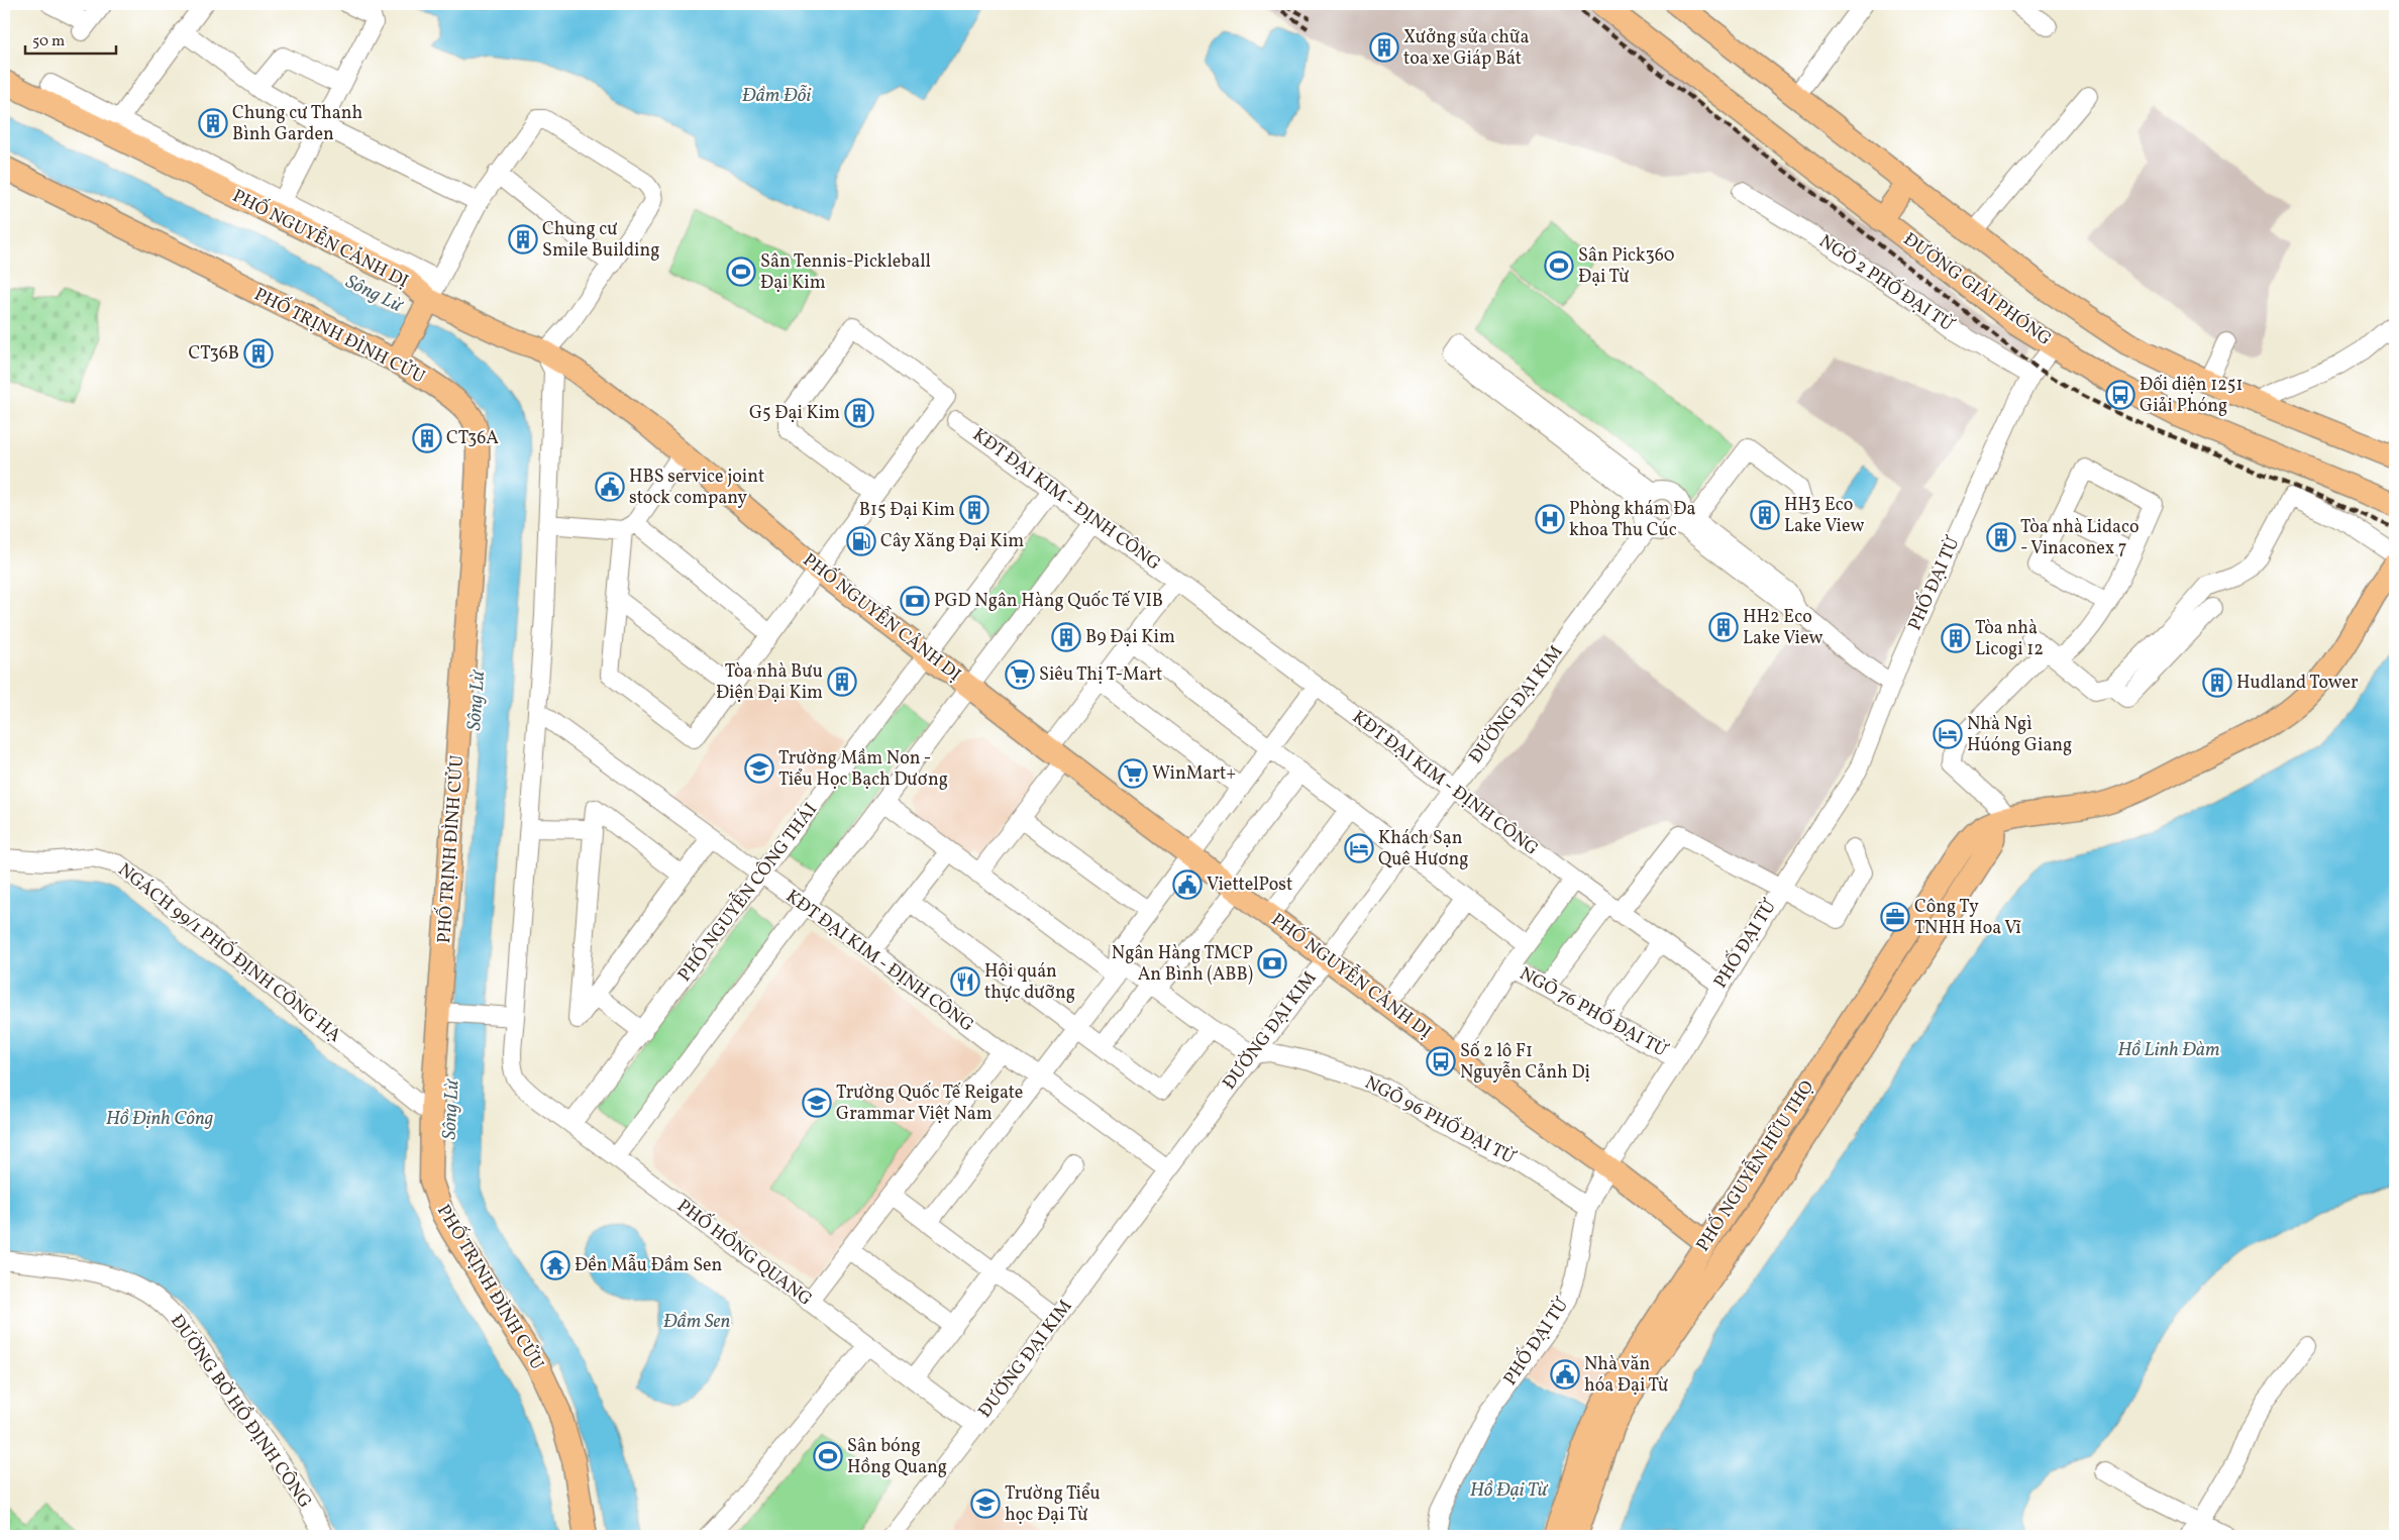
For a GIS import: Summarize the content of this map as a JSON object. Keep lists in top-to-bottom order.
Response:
{
  "streets": {
    "main road": [
      "PHỐ NGUYỄN CẢNH DỊ",
      "ĐƯỜNG GIẢI PHÓNG",
      "PHỐ TRỊNH ĐÌNH CỬU",
      "PHỐ NGUYỄN HỮU THỌ"
    ],
    "street": [
      "NGÕ 2 PHỐ ĐẠI TỪ",
      "KĐT ĐẠI KIM - ĐỊNH CÔNG",
      "PHỐ ĐẠI TỪ",
      "ĐƯỜNG ĐẠI KIM",
      "PHỐ NGUYỄN CÔNG THÁI",
      "NGÁCH 99/1 PHỐ ĐỊNH CÔNG HẠ",
      "NGÕ 76 PHỐ ĐẠI TỪ",
      "NGÕ 96 PHỐ ĐẠI TỪ",
      "PHỐ HỒNG QUANG",
      "ĐƯỜNG BỜ HỒ ĐỊNH CÔNG"
    ]
  },
  "crossings": [
    ["PHỐ NGUYỄN CẢNH DỊ", "KĐT ĐẠI KIM - ĐỊNH CÔNG"],
    ["PHỐ NGUYỄN CẢNH DỊ", "PHỐ ĐẠI TỪ"],
    ["PHỐ NGUYỄN CẢNH DỊ", "ĐƯỜNG ĐẠI KIM"],
    ["PHỐ NGUYỄN CẢNH DỊ", "PHỐ NGUYỄN CÔNG THÁI"],
    ["PHỐ NGUYỄN CẢNH DỊ", "PHỐ NGUYỄN HỮU THỌ"],
    ["NGÕ 2 PHỐ ĐẠI TỪ", "PHỐ ĐẠI TỪ"],
    ["ĐƯỜNG GIẢI PHÓNG", "PHỐ ĐẠI TỪ"],
    ["PHỐ TRỊNH ĐÌNH CỬU", "NGÁCH 99/1 PHỐ ĐỊNH CÔNG HẠ"],
    ["KĐT ĐẠI KIM - ĐỊNH CÔNG", "PHỐ ĐẠI TỪ"],
    ["KĐT ĐẠI KIM - ĐỊNH CÔNG", "ĐƯỜNG ĐẠI KIM"],
    ["KĐT ĐẠI KIM - ĐỊNH CÔNG", "PHỐ NGUYỄN CÔNG THÁI"],
    ["PHỐ ĐẠI TỪ", "NGÕ 76 PHỐ ĐẠI TỪ"],
    ["PHỐ ĐẠI TỪ", "NGÕ 96 PHỐ ĐẠI TỪ"],
    ["ĐƯỜNG ĐẠI KIM", "NGÕ 96 PHỐ ĐẠI TỪ"],
    ["ĐƯỜNG ĐẠI KIM", "PHỐ HỒNG QUANG"],
    ["PHỐ NGUYỄN CÔNG THÁI", "PHỐ HỒNG QUANG"]
  ],
  "water": [
    "Đầm Đỗi",
    "Sông Lừ",
    "Hồ Linh Đàm",
    "Hồ Định Công",
    "Đầm Sen",
    "Hồ Đại Từ"
  ],
  "places": {
    "building": [
      "Xưởng sửa chữa toa xe Giáp Bát",
      "Chung cư Thanh Bình Garden",
      "Chung cư Smile Building",
      "CT36B",
      "G5 Đại Kim",
      "CT36A",
      "B15 Đại Kim",
      "HH3 Eco Lake View",
      "Tòa nhà Lidaco - Vinaconex 7",
      "HH2 Eco Lake View",
      "B9 Đại Kim",
      "Tòa nhà Licogi 12",
      "Tòa nhà Bưu Điện Đại Kim",
      "Hudland Tower"
    ],
    "sports": ["Sân Pick360 Đại Từ", "Sân Tennis-Pickleball Đại Kim", "Sân bóng Hồng Quang"],
    "bus stop": ["Đối diện 1251 Giải Phóng", "Số 2 lô F1 Nguyễn Cảnh Dị"],
    "public building": ["HBS service joint stock company", "ViettelPost", "Nhà văn hóa Đại Từ"],
    "hospital": ["Phòng khám Đa khoa Thu Cúc"],
    "fuel station": ["Cây Xăng Đại Kim"],
    "bank": ["PGD Ngân Hàng Quốc Tế VIB", "Ngân Hàng TMCP An Bình (ABB)"],
    "supermarket": ["Siêu Thị T-Mart", "WinMart+"],
    "hotel": ["Nhà Ngì Húóng Giang", "Khách Sạn Quê Hương"],
    "school or university": ["Trường Mầm Non - Tiểu Học Bạch Dương", "Trường Quốc Tế Reigate Grammar Việt Nam", "Trường Tiểu học Đại Từ"],
    "office": ["Công Ty TNHH Hoa Vĩ"],
    "restaurant": ["Hội quán thực dưỡng"],
    "temple": ["Đền Mẫu Đầm Sen"]
  },
  "scale_bar": "50 m"
}
